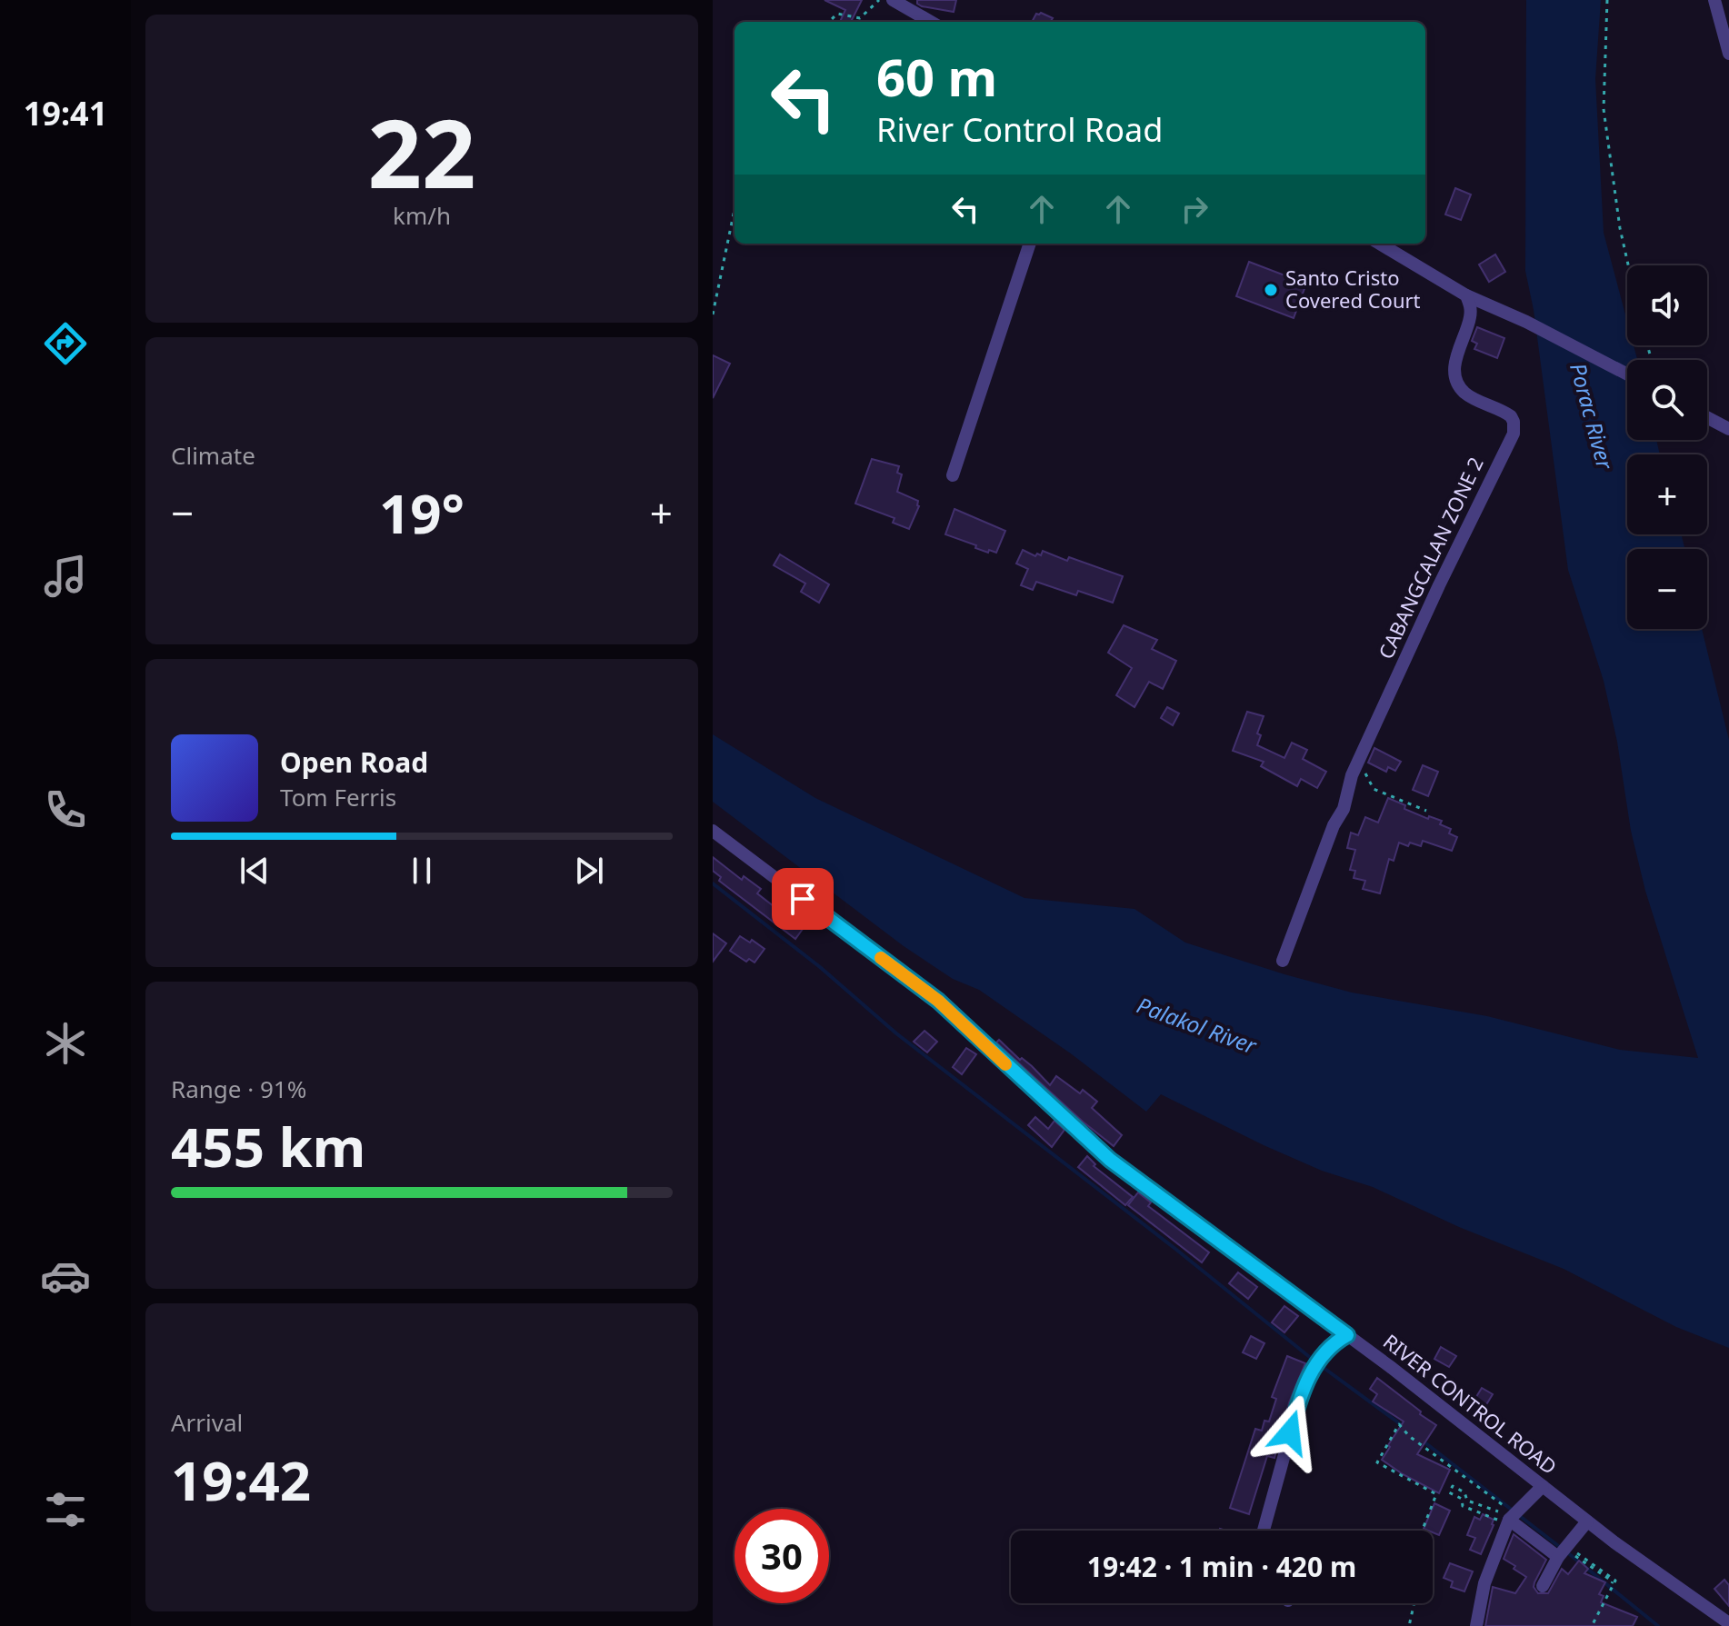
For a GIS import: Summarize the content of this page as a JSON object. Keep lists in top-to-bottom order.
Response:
{
  "streets": {
    "street": ["CABANGCALAN ZONE 2", "RIVER CONTROL ROAD"]
  },
  "water": ["Porac River", "Palakol River"],
  "places": ["Santo Cristo Covered Court"],
  "page": {
    "tabs": "19:41",
    "tile": [
      ["22", "km/h"],
      "Climate",
      ["Range · 91%", "455 km"],
      ["Arrival", "19:42"]
    ],
    "turn": ["60 m", "River Control Road"],
    "map_buttons": ["+", "−"],
    "heat": ["−", "19°", "+"],
    "song": ["Open Road", "Tom Ferris"],
    "limit": "30",
    "trip": "19:42 · 1 min · 420 m"
  }
}
